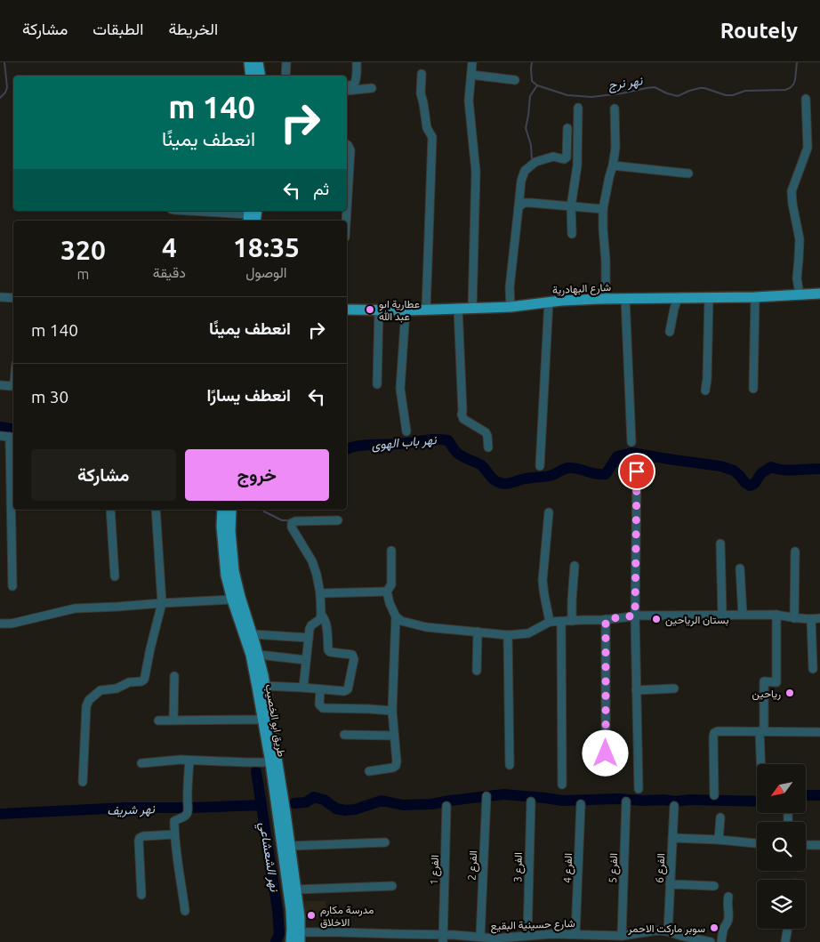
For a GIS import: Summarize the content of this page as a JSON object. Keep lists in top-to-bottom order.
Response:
{
  "streets": {
    "main road": ["شارع البهادرية", "طريق ابو الخصيب"],
    "street": [
      "الفرع 2",
      "الفرع 3",
      "الفرع 4",
      "الفرع 5",
      "الفرع 6",
      "الفرع 1",
      "شارع حسينية البقيع"
    ]
  },
  "crossings": [
    ["طريق ابو الخصيب", "شارع حسينية البقيع"],
    ["الفرع 2", "شارع حسينية البقيع"],
    ["الفرع 3", "شارع حسينية البقيع"],
    ["الفرع 4", "شارع حسينية البقيع"],
    ["الفرع 5", "شارع حسينية البقيع"],
    ["الفرع 6", "شارع حسينية البقيع"],
    ["الفرع 1", "شارع حسينية البقيع"]
  ],
  "water": [
    "نهر نرج",
    "نهر باب الهوى",
    "نهر شريف",
    "نهر الشعشاعي"
  ],
  "places": [
    "عطارية ابو عبد الله",
    "بستان الرياحين",
    "رياحين",
    "مدرسة مكارم الاخلاق",
    "سوبر ماركت الاحمر"
  ],
  "north": "bottom left",
  "page": {
    "header": "Routely",
    "nav": ["الخريطة", "الطبقات", "مشاركة"],
    "turn": ["140 m", "انعطف يمينًا"],
    "then": "ثم",
    "eta": [
      "18:35",
      "الوصول",
      "4",
      "دقيقة",
      "320",
      "m"
    ],
    "list": [
      {
        "name": "انعطف يمينًا",
        "value": "140 m"
      },
      {
        "name": "انعطف يسارًا",
        "value": "30 m"
      }
    ],
    "buttons": ["خروج", "مشاركة"]
  }
}
